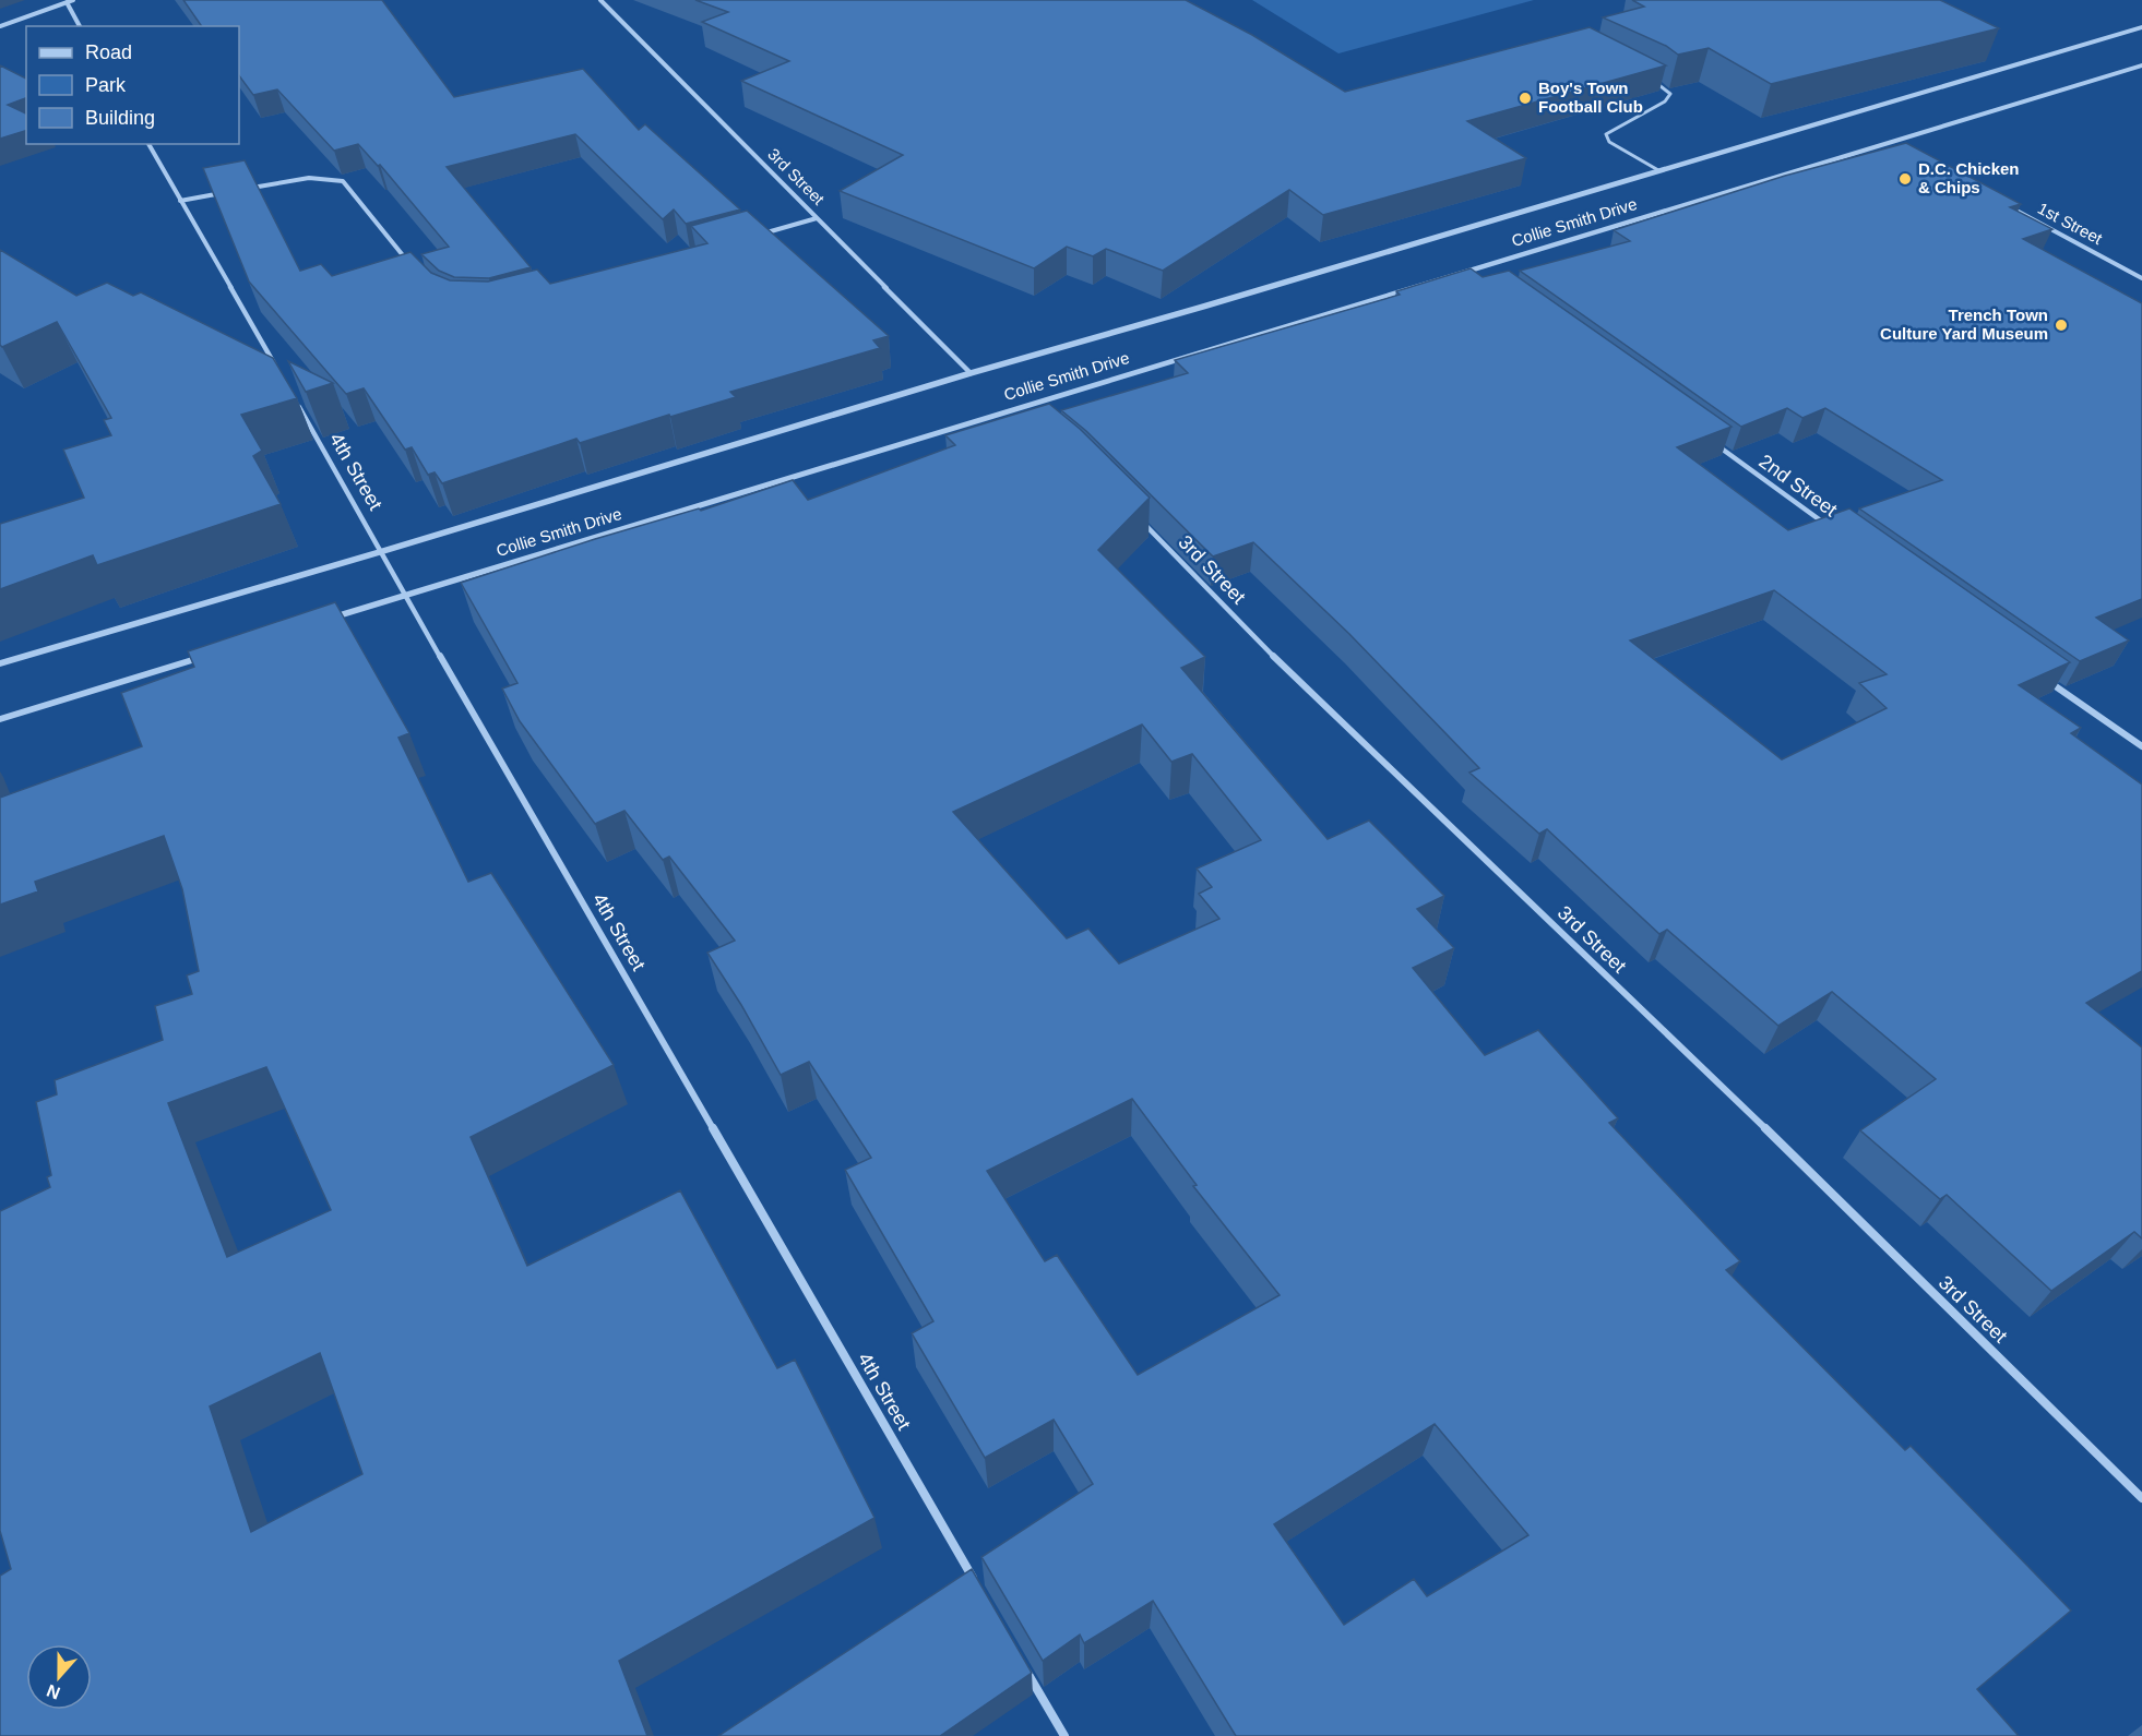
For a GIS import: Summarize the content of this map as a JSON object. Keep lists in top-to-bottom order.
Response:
{
  "streets": {
    "street": [
      "3rd Street",
      "Collie Smith Drive",
      "1st Street",
      "4th Street",
      "2nd Street"
    ]
  },
  "crossings": [
    ["3rd Street", "Collie Smith Drive"],
    ["Collie Smith Drive", "4th Street"]
  ],
  "places": ["Boy's Town Football Club", "D.C. Chicken & Chips", "Trench Town Culture Yard Museum"],
  "legend": ["Road", "Park", "Building"],
  "north": "bottom"
}
